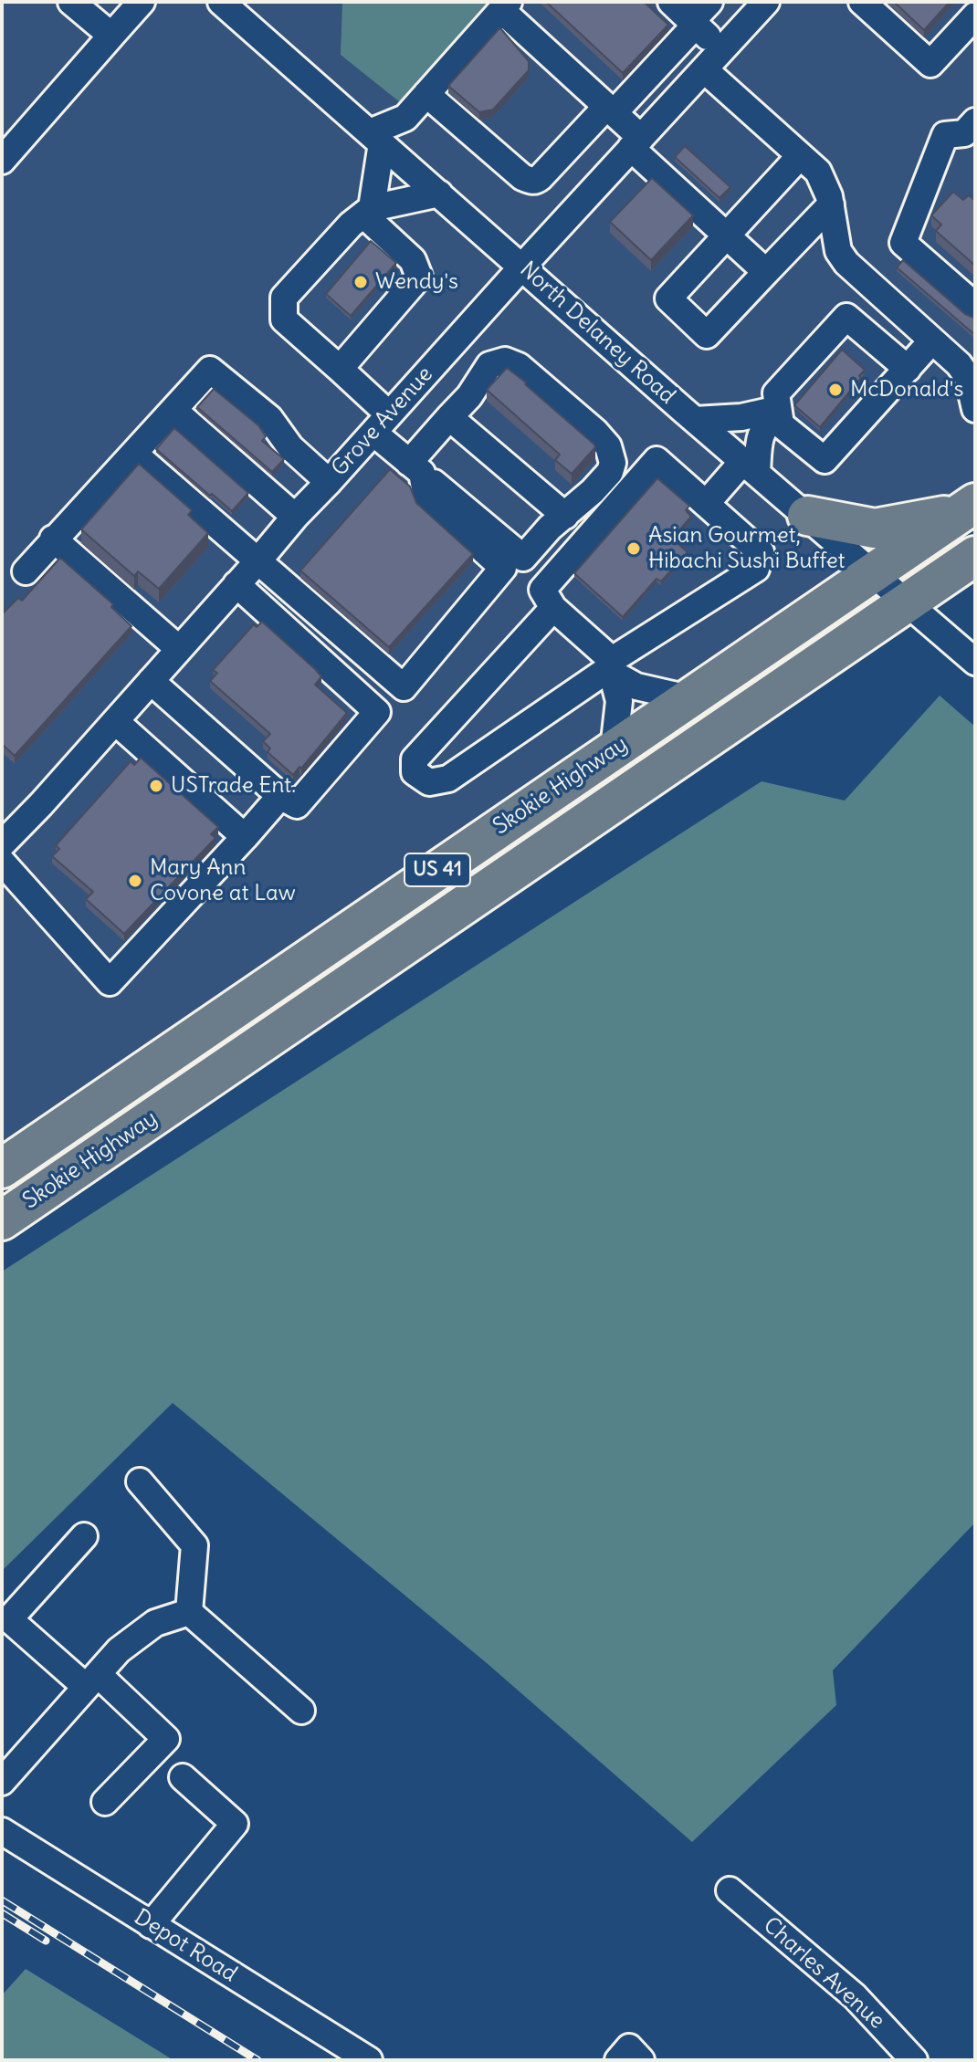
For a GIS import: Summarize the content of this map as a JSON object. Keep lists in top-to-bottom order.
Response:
{
  "streets": {
    "highway": ["Skokie Highway", "US 41"],
    "street": [
      "North Delaney Road",
      "Grove Avenue",
      "Depot Road",
      "Charles Avenue"
    ]
  },
  "crossings": [
    ["North Delaney Road", "Grove Avenue"],
    ["North Delaney Road", "Skokie Highway"]
  ],
  "places": [
    "Wendy's",
    "McDonald's",
    "Asian Gourmet, Hibachi Sushi Buffet",
    "USTrade Ent.",
    "Mary Ann Covone at Law"
  ]
}
